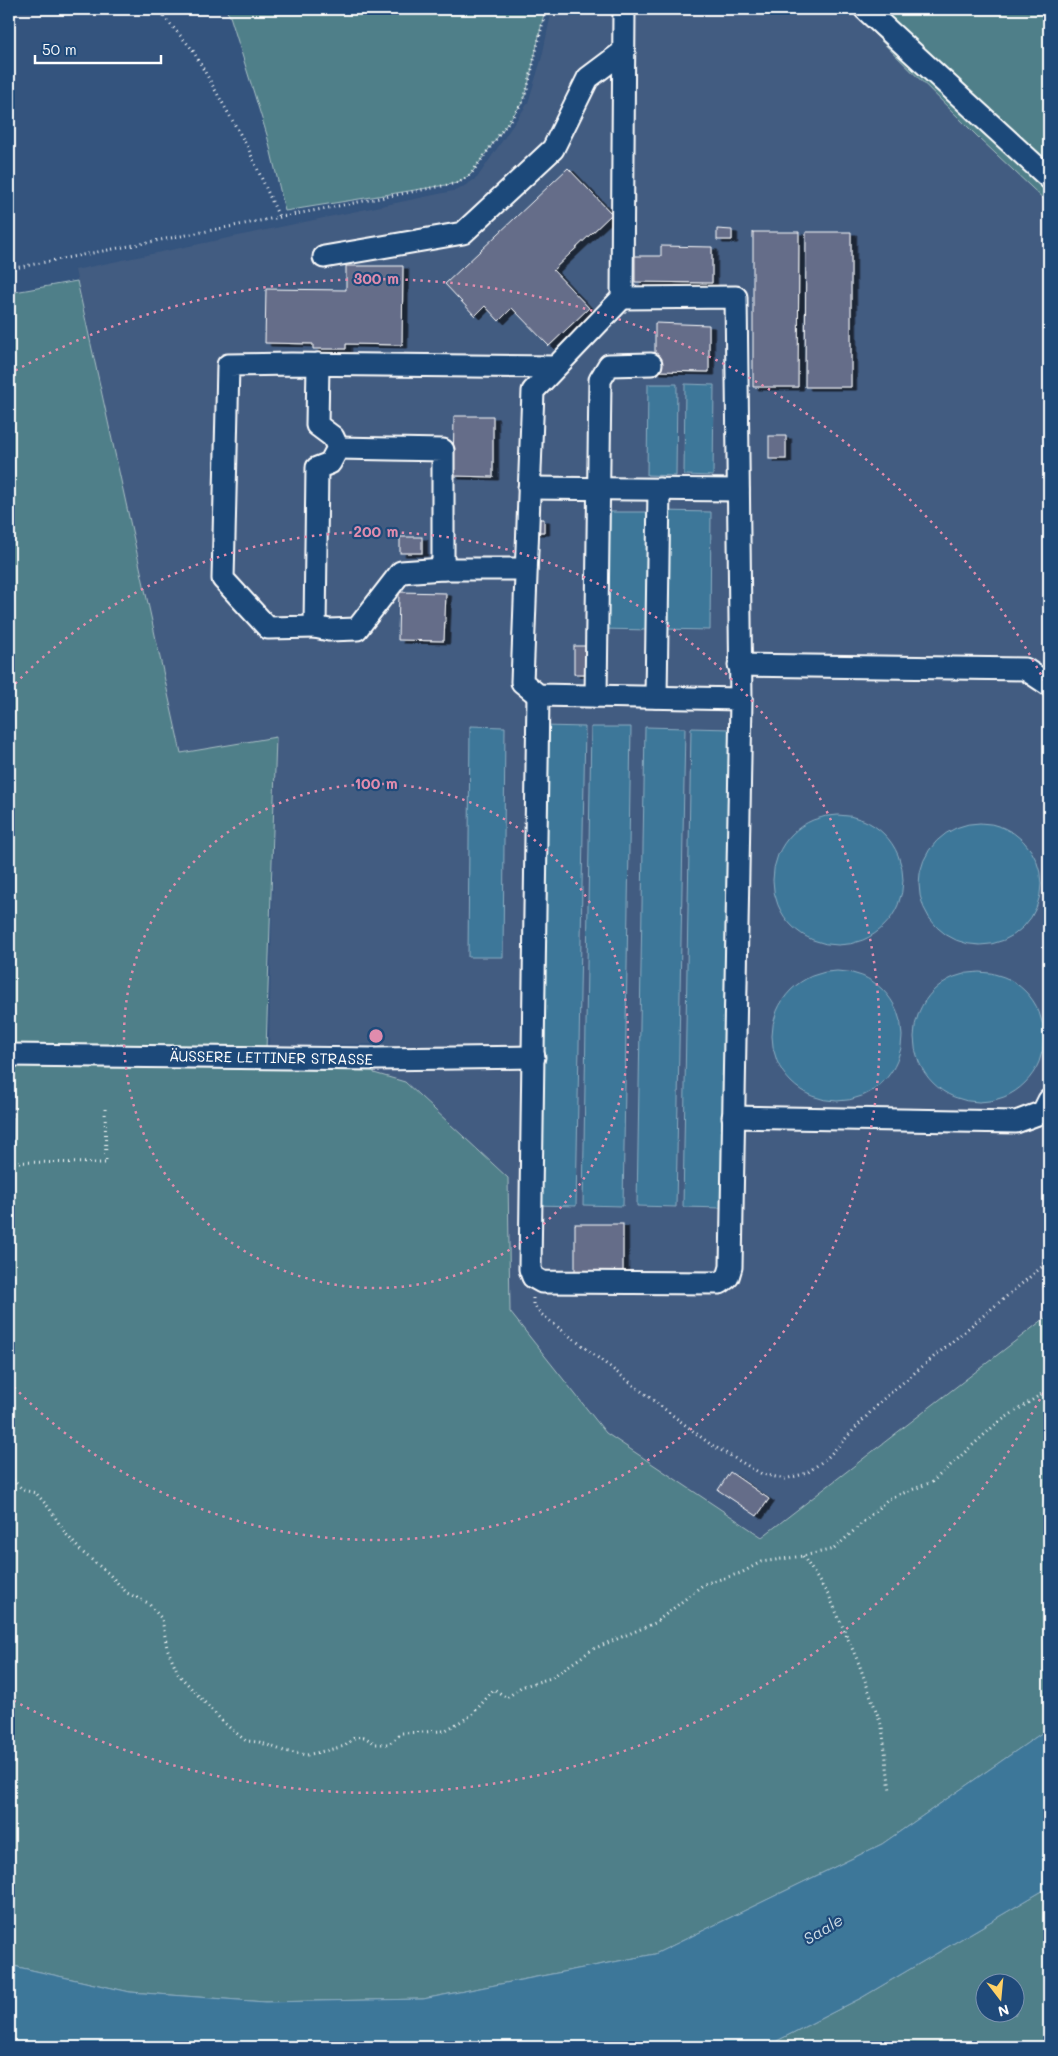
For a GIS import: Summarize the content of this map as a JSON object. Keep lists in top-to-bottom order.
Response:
{
  "streets": {
    "street": ["ÄUSSERE LETTINER STRASSE"]
  },
  "water": ["Saale"],
  "scale_bar": "50 m",
  "north": "bottom",
  "rings": ["300 m", "200 m", "100 m"]
}
